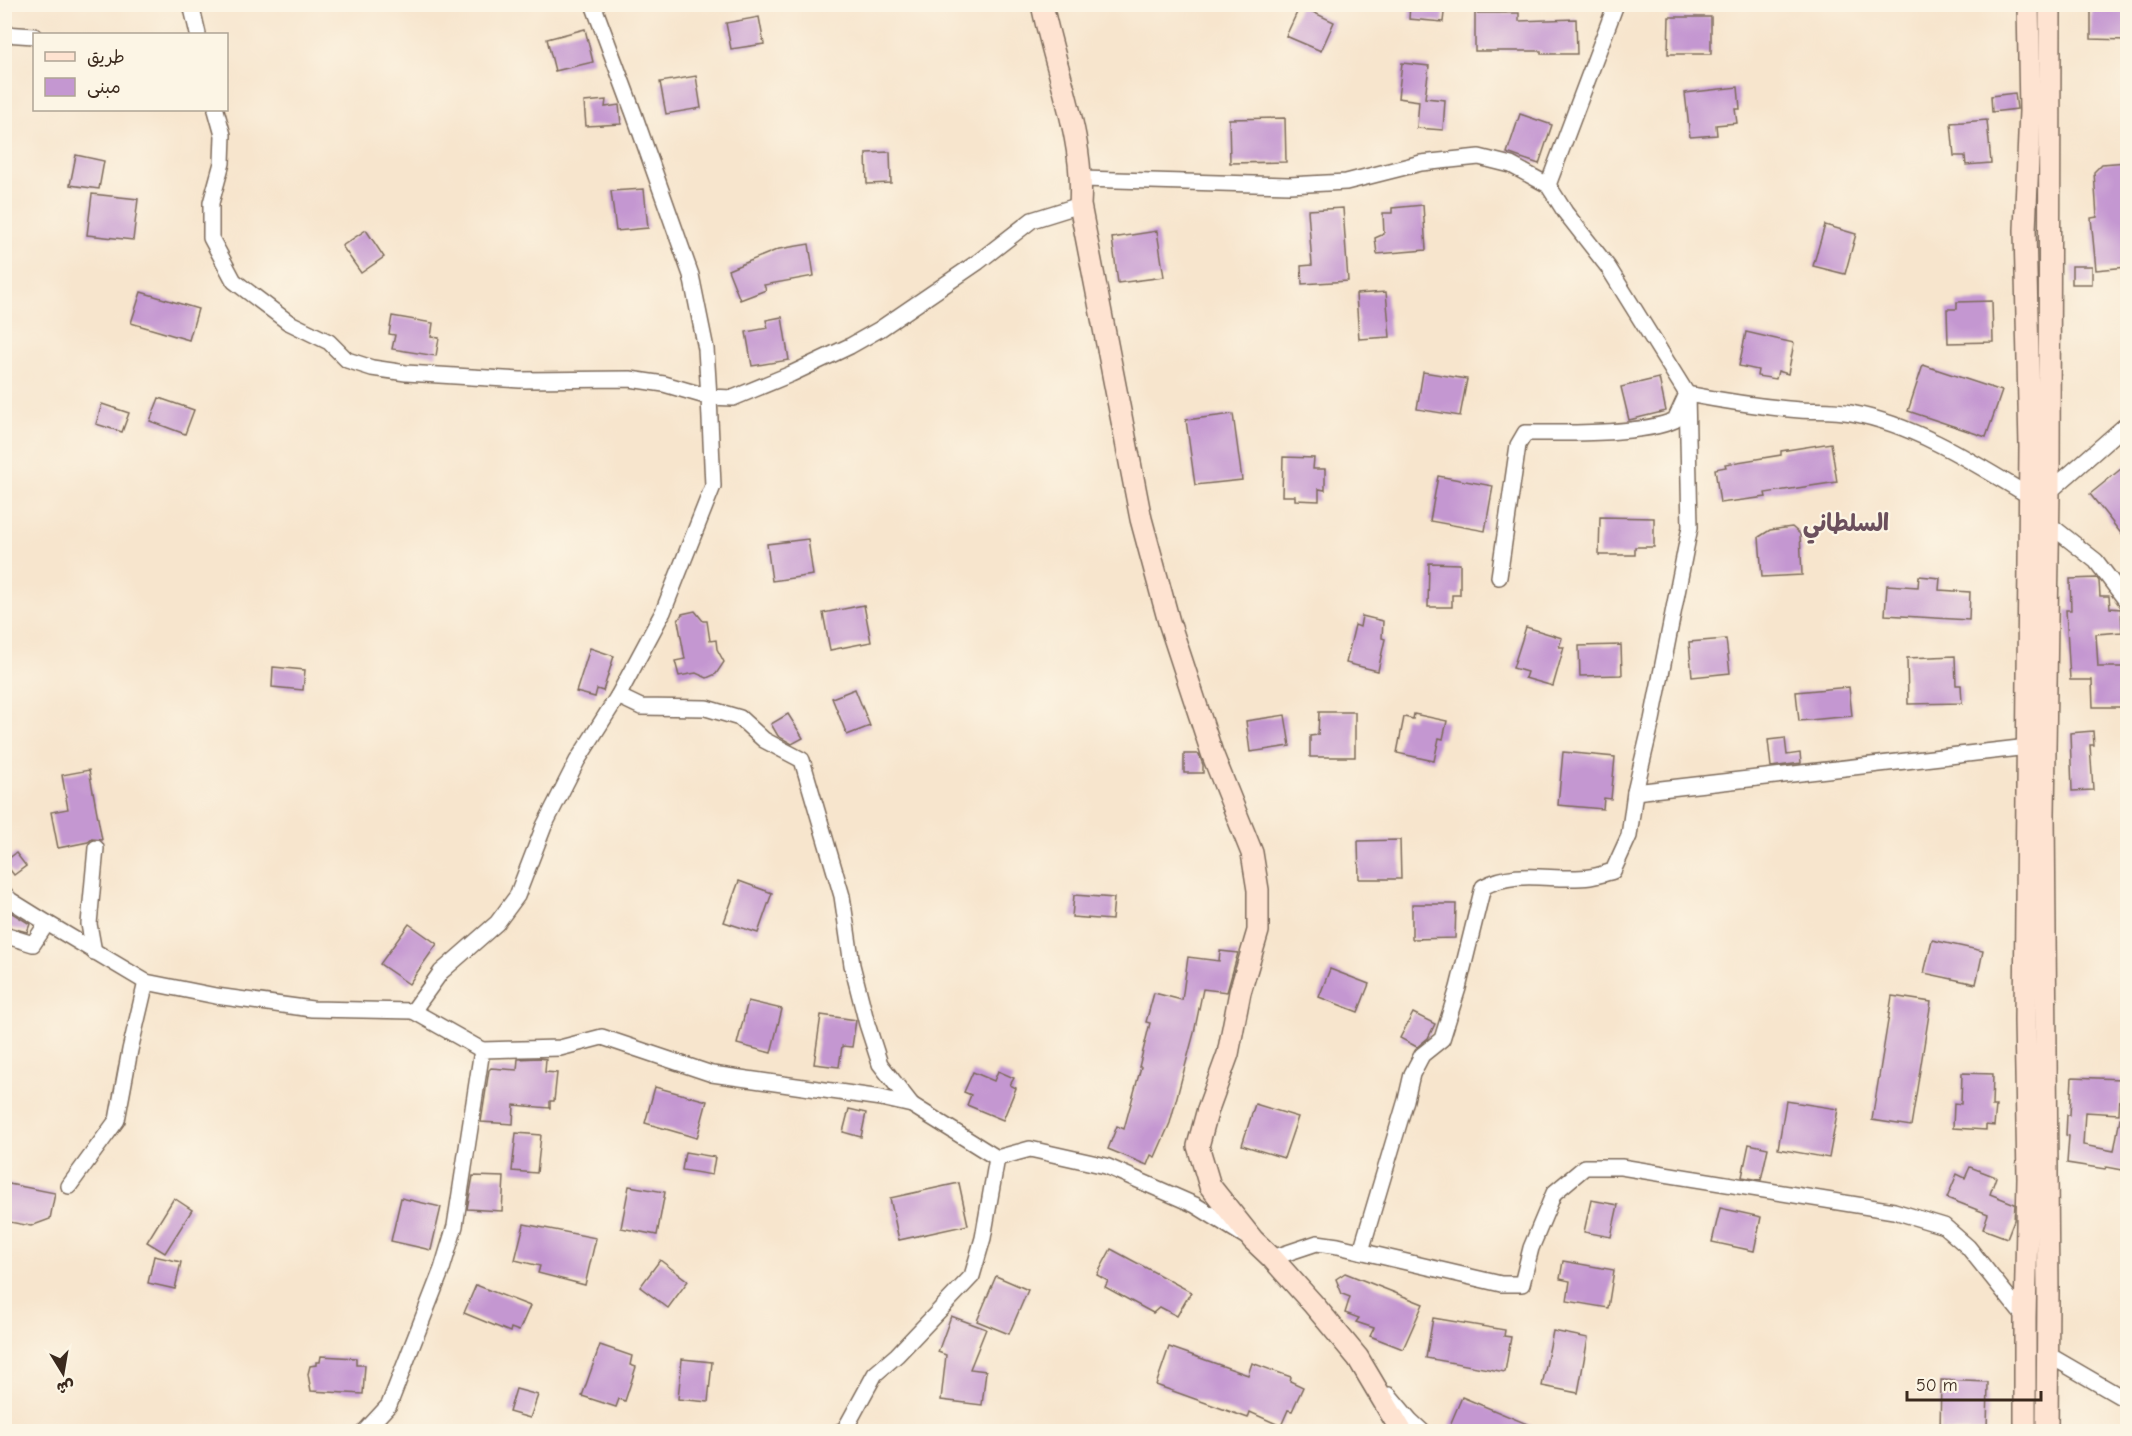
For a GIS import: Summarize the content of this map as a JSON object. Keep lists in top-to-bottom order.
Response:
{
  "districts": ["السلطاني"],
  "legend": ["طريق", "مبنى"],
  "scale_bar": "50 m",
  "north": "bottom"
}
